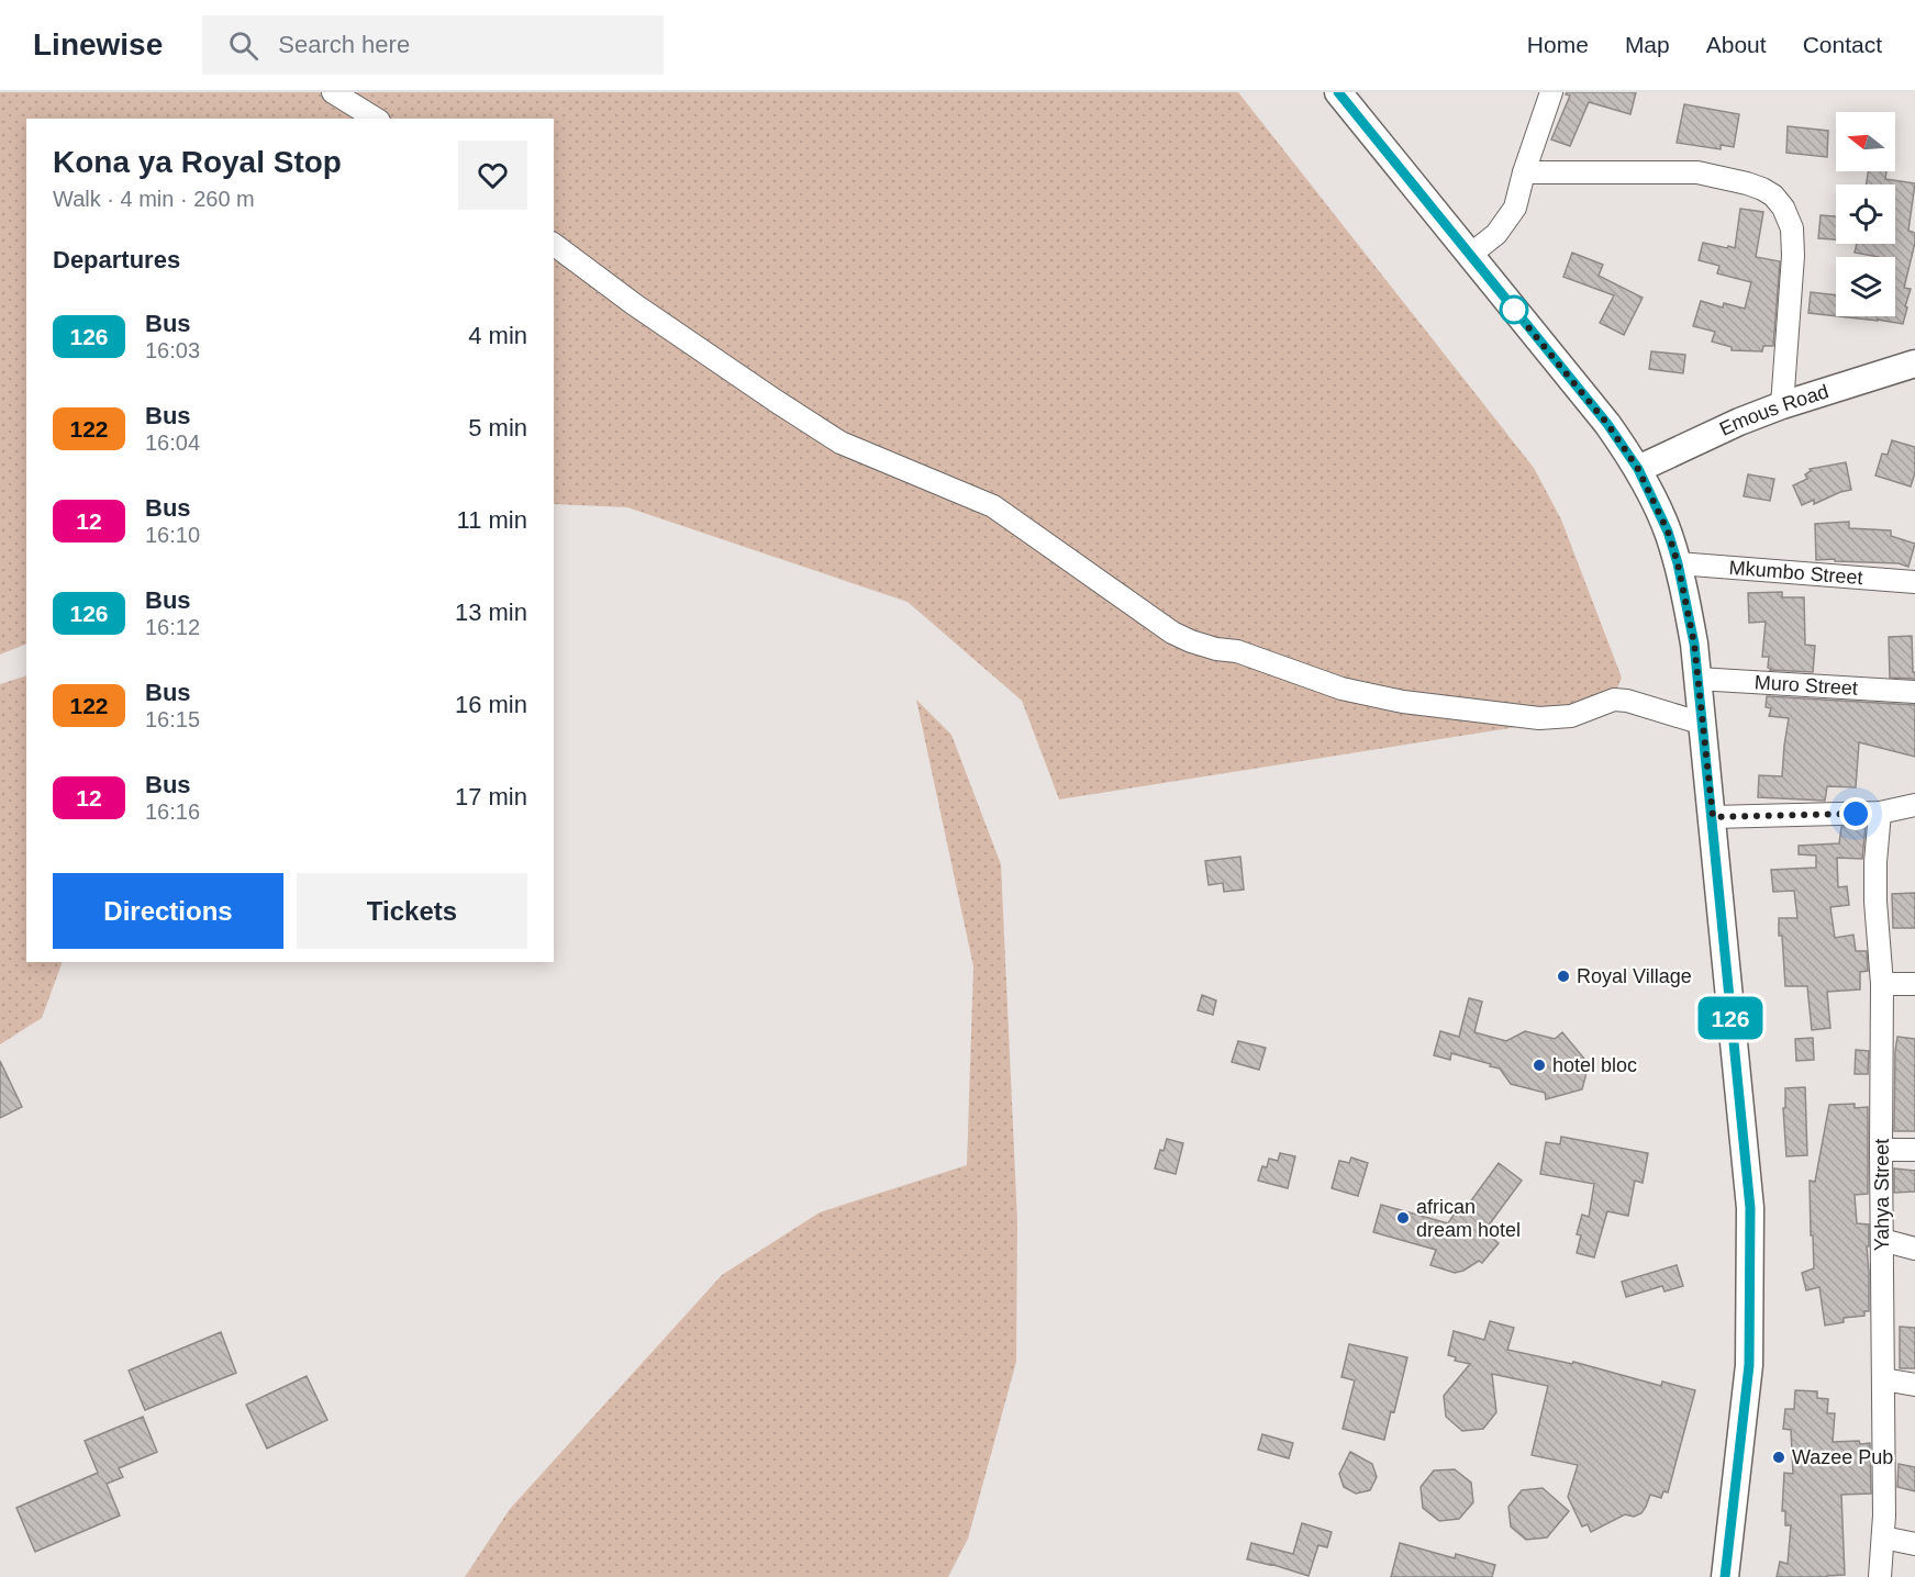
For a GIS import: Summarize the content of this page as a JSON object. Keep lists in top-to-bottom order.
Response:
{
  "streets": {
    "street": [
      "Emous Road",
      "Mkumbo Street",
      "Muro Street",
      "Yahya Street"
    ]
  },
  "places": [
    "Royal Village",
    "hotel bloc",
    "african dream hotel",
    "Wazee Pub"
  ],
  "lines": ["bus line 126"],
  "north": "left",
  "page": {
    "header": "Linewise",
    "search": "Search here",
    "nav": [
      "Home",
      "Map",
      "About",
      "Contact"
    ],
    "on_map": "126",
    "heading": [
      ["Kona ya Royal Stop", "Walk · 4 min · 260 m"],
      "Departures"
    ],
    "list": [
      {
        "mark": "126",
        "name": "Bus",
        "note": "16:03",
        "value": "4 min"
      },
      {
        "mark": "122",
        "name": "Bus",
        "note": "16:04",
        "value": "5 min"
      },
      {
        "mark": "12",
        "name": "Bus",
        "note": "16:10",
        "value": "11 min"
      },
      {
        "mark": "126",
        "name": "Bus",
        "note": "16:12",
        "value": "13 min"
      },
      {
        "mark": "122",
        "name": "Bus",
        "note": "16:15",
        "value": "16 min"
      },
      {
        "mark": "12",
        "name": "Bus",
        "note": "16:16",
        "value": "17 min"
      }
    ],
    "buttons": ["Directions", "Tickets"]
  }
}
